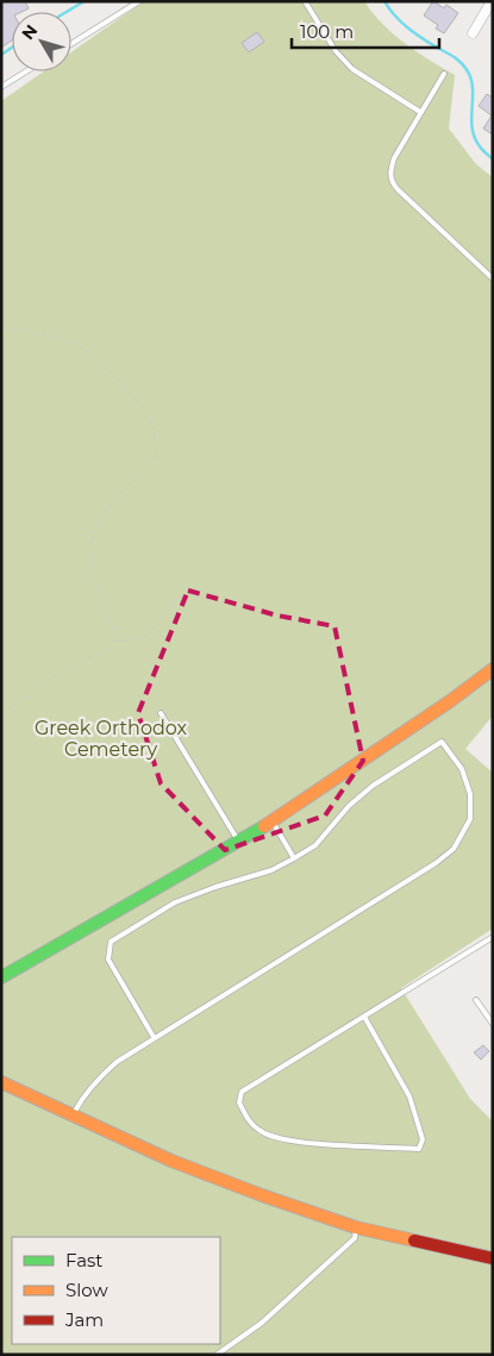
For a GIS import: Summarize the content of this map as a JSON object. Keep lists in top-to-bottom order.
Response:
{
  "parks": ["Greek Orthodox Cemetery"],
  "legend": ["Fast", "Slow", "Jam"],
  "scale_bar": "100 m",
  "north": "top left"
}
